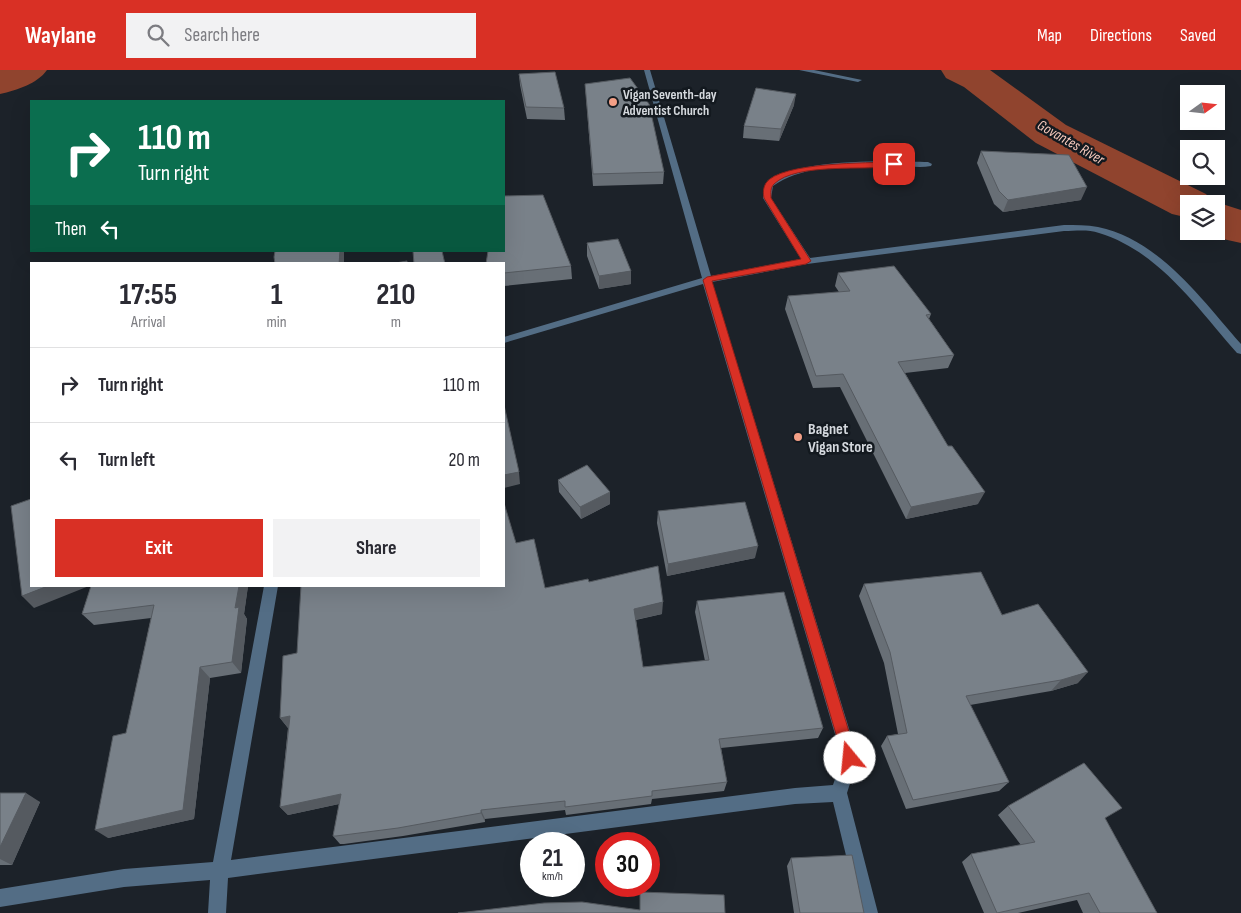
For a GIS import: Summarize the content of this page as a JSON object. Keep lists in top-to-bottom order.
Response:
{
  "water": ["Govantes River"],
  "places": ["Vigan Seventh-day Adventist Church", "Bagnet Vigan Store"],
  "north": "right",
  "page": {
    "header": "Waylane",
    "search": "Search here",
    "nav": ["Map", "Directions", "Saved"],
    "turn": ["110 m", "Turn right"],
    "then": "Then",
    "eta": [
      "17:55",
      "Arrival",
      "1",
      "min",
      "210",
      "m"
    ],
    "list": [
      {
        "name": "Turn right",
        "value": "110 m"
      },
      {
        "name": "Turn left",
        "value": "20 m"
      }
    ],
    "buttons": ["Exit", "Share"],
    "speed": "21 km/h",
    "limit": "30"
  }
}
